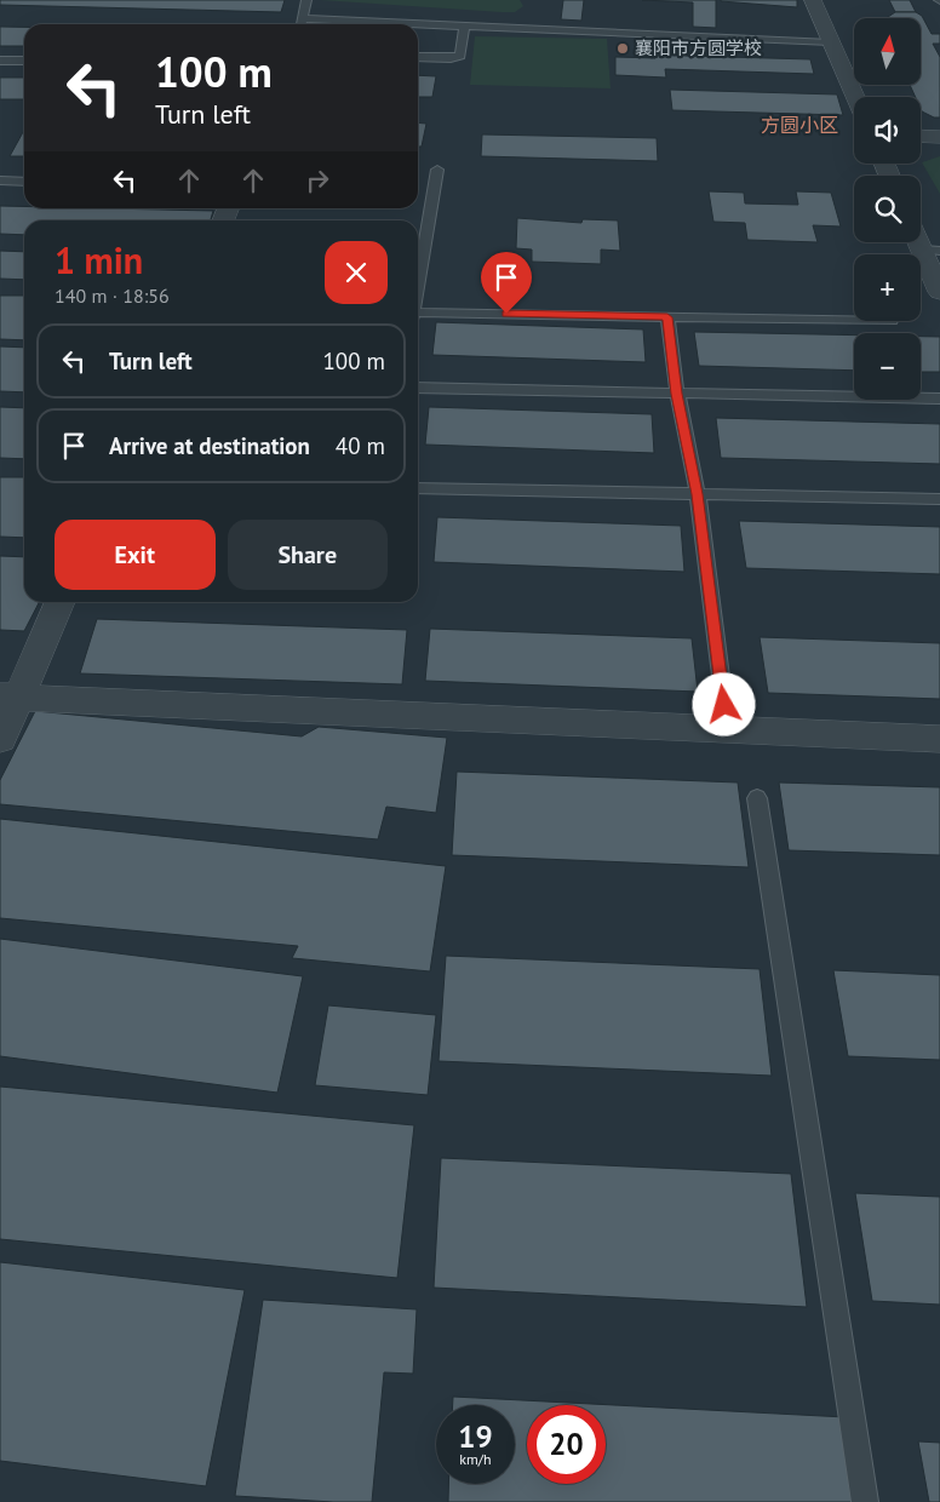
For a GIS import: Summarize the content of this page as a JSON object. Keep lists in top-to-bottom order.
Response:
{
  "districts": ["方圆小区"],
  "places": ["襄阳市方圆学校"],
  "north": "top",
  "page": {
    "map_buttons": ["+", "−"],
    "turn": ["100 m", "Turn left"],
    "heading": ["1 min", "140 m · 18:56"],
    "list": [
      {
        "name": "Turn left",
        "value": "100 m"
      },
      {
        "name": "Arrive at destination",
        "value": "40 m"
      }
    ],
    "buttons": ["Exit", "Share"],
    "speed": "19 km/h",
    "limit": "20"
  }
}
